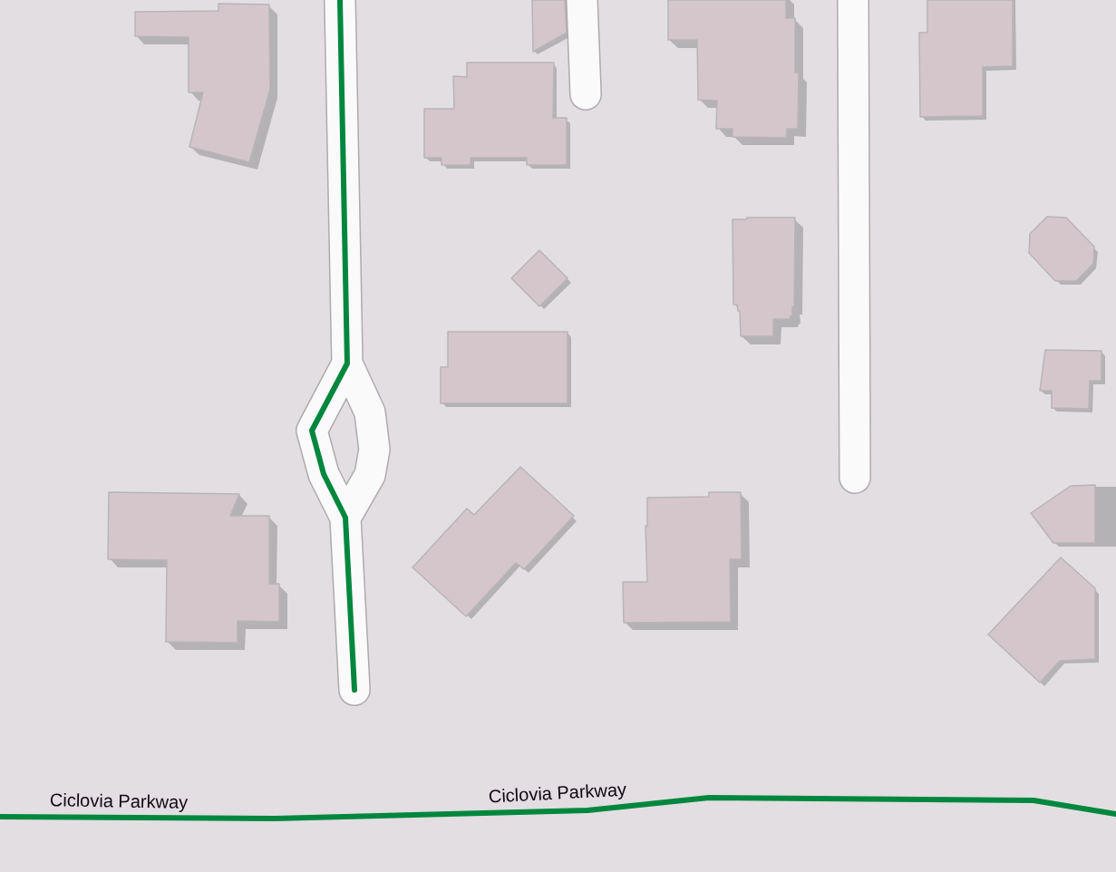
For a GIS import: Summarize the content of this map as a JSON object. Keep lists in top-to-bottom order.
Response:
{
  "streets": {
    "cycle path": ["Ciclovia Parkway"]
  }
}
